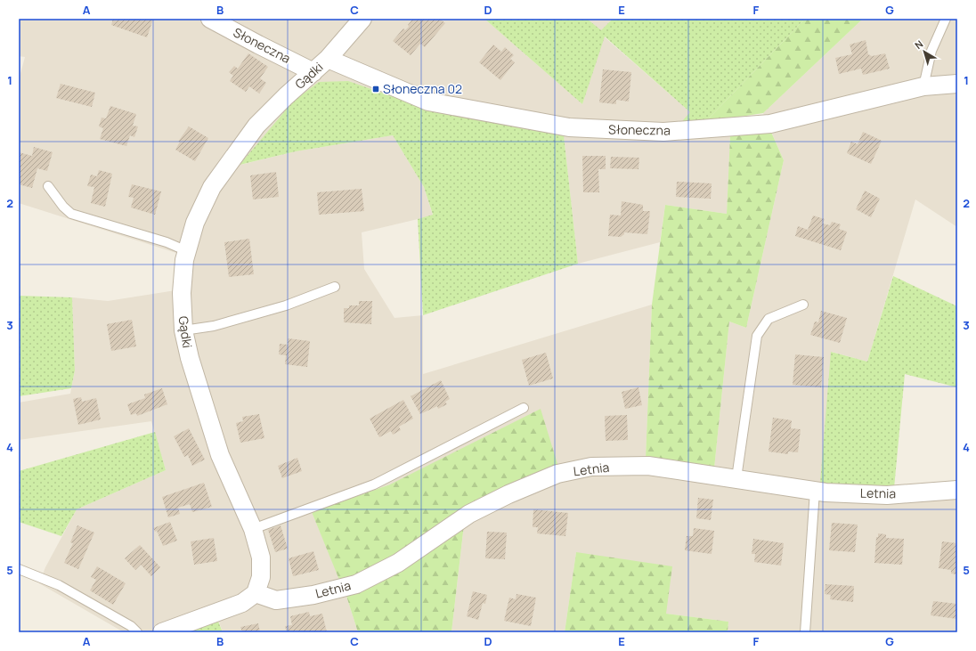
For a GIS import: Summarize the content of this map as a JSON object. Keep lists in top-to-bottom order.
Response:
{
  "streets": {
    "street": ["Słoneczna", "Gądki", "Letnia"]
  },
  "crossings": [
    ["Słoneczna", "Gądki"],
    ["Gądki", "Letnia"]
  ],
  "places": {
    "transit": ["Słoneczna 02"]
  },
  "north": "top left",
  "grid": {
    "columns": [
      "A",
      "B",
      "C",
      "D",
      "E",
      "F",
      "G"
    ],
    "rows": [
      "1",
      "2",
      "3",
      "4",
      "5"
    ]
  }
}
